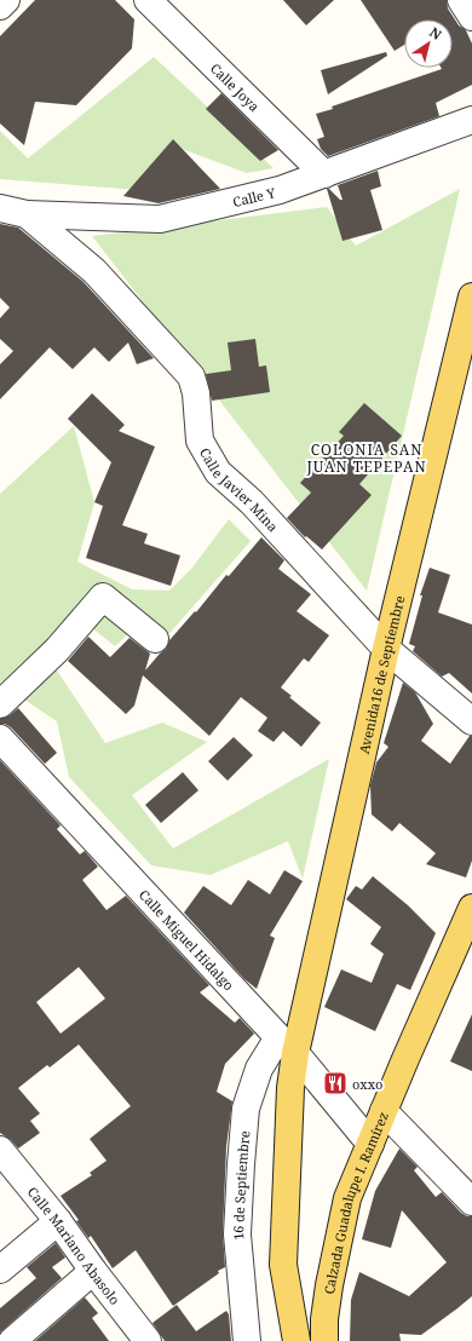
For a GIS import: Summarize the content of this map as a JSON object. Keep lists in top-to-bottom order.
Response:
{
  "streets": {
    "main road": ["Avenida16 de Septiembre", "Calzada Guadalupe I. Ramírez"],
    "street": [
      "Calle Joya",
      "Calle Y",
      "Calle Javier Mina",
      "Calle Miguel Hidalgo",
      "16 de Septiembre",
      "Calle Mariano Abasolo"
    ]
  },
  "crossings": [
    ["Calle Joya", "Calle Y"],
    ["Calle Y", "Calle Javier Mina"],
    ["Calle Javier Mina", "Avenida16 de Septiembre"],
    ["Avenida16 de Septiembre", "Calle Miguel Hidalgo"],
    ["Avenida16 de Septiembre", "16 de Septiembre"],
    ["Calle Miguel Hidalgo", "16 de Septiembre"],
    ["Calle Miguel Hidalgo", "Calzada Guadalupe I. Ramírez"]
  ],
  "districts": ["COLONIA SAN JUAN TEPEPAN"],
  "places": {
    "restaurant": ["oxxo"]
  },
  "north": "top right"
}
